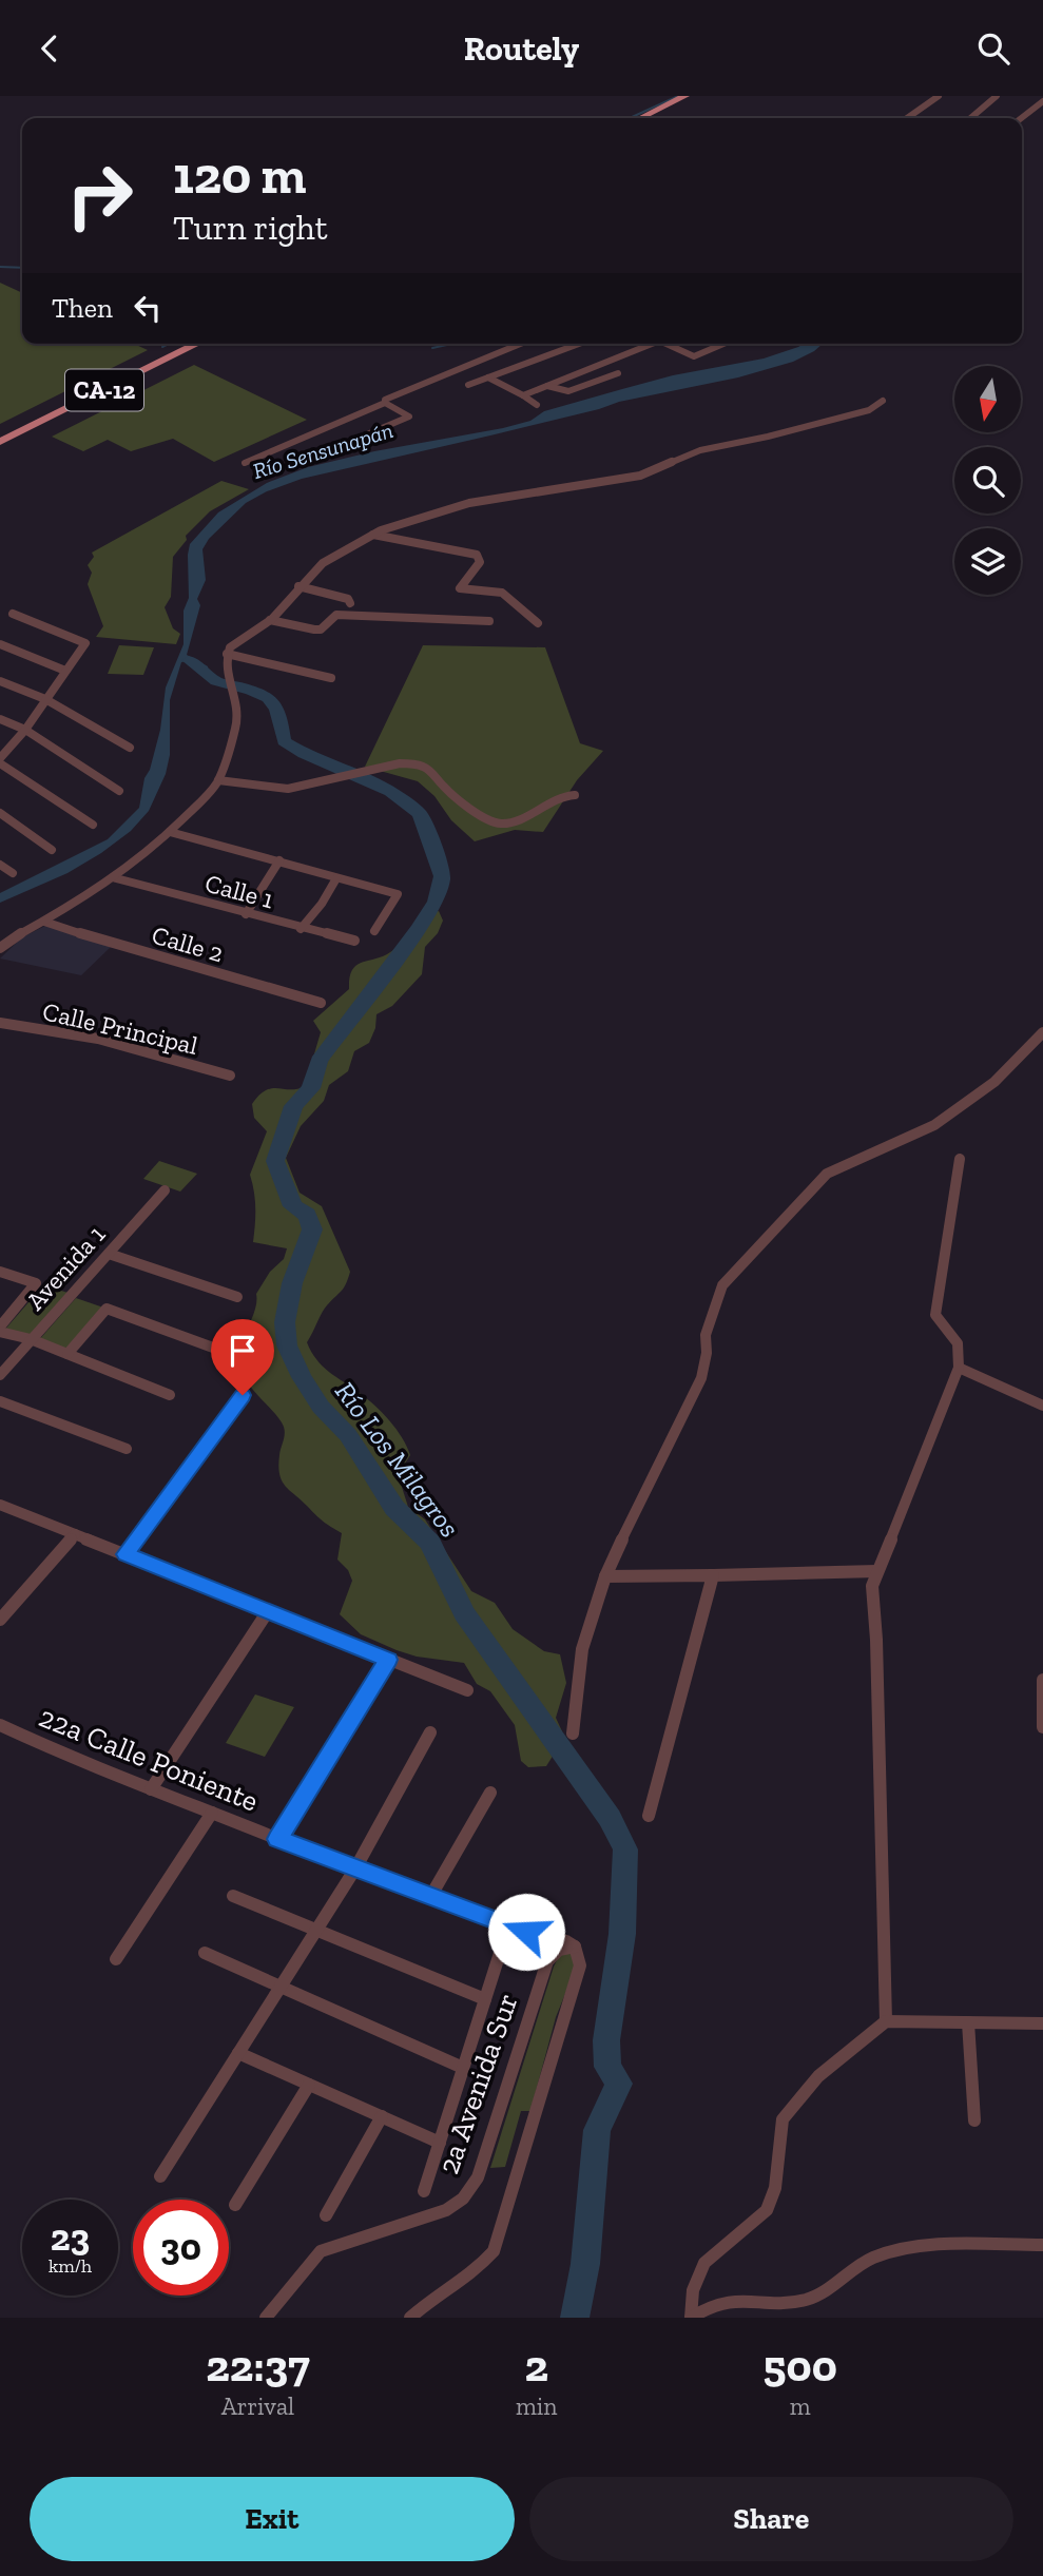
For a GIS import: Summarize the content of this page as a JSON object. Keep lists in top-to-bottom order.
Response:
{
  "streets": {
    "highway": ["CA-12"],
    "street": [
      "Calle 1",
      "Calle 2",
      "Calle Principal",
      "Avenida 1",
      "22a Calle Poniente",
      "2a Avenida Sur"
    ]
  },
  "water": ["Río Sensunapán", "Río Los Milagros"],
  "north": "bottom",
  "page": {
    "header": "Routely",
    "turn": ["120 m", "Turn right"],
    "then": "Then",
    "speed": "23 km/h",
    "limit": "30",
    "eta": [
      "22:37",
      "Arrival",
      "2",
      "min",
      "500",
      "m"
    ],
    "buttons": ["Exit", "Share"]
  }
}
